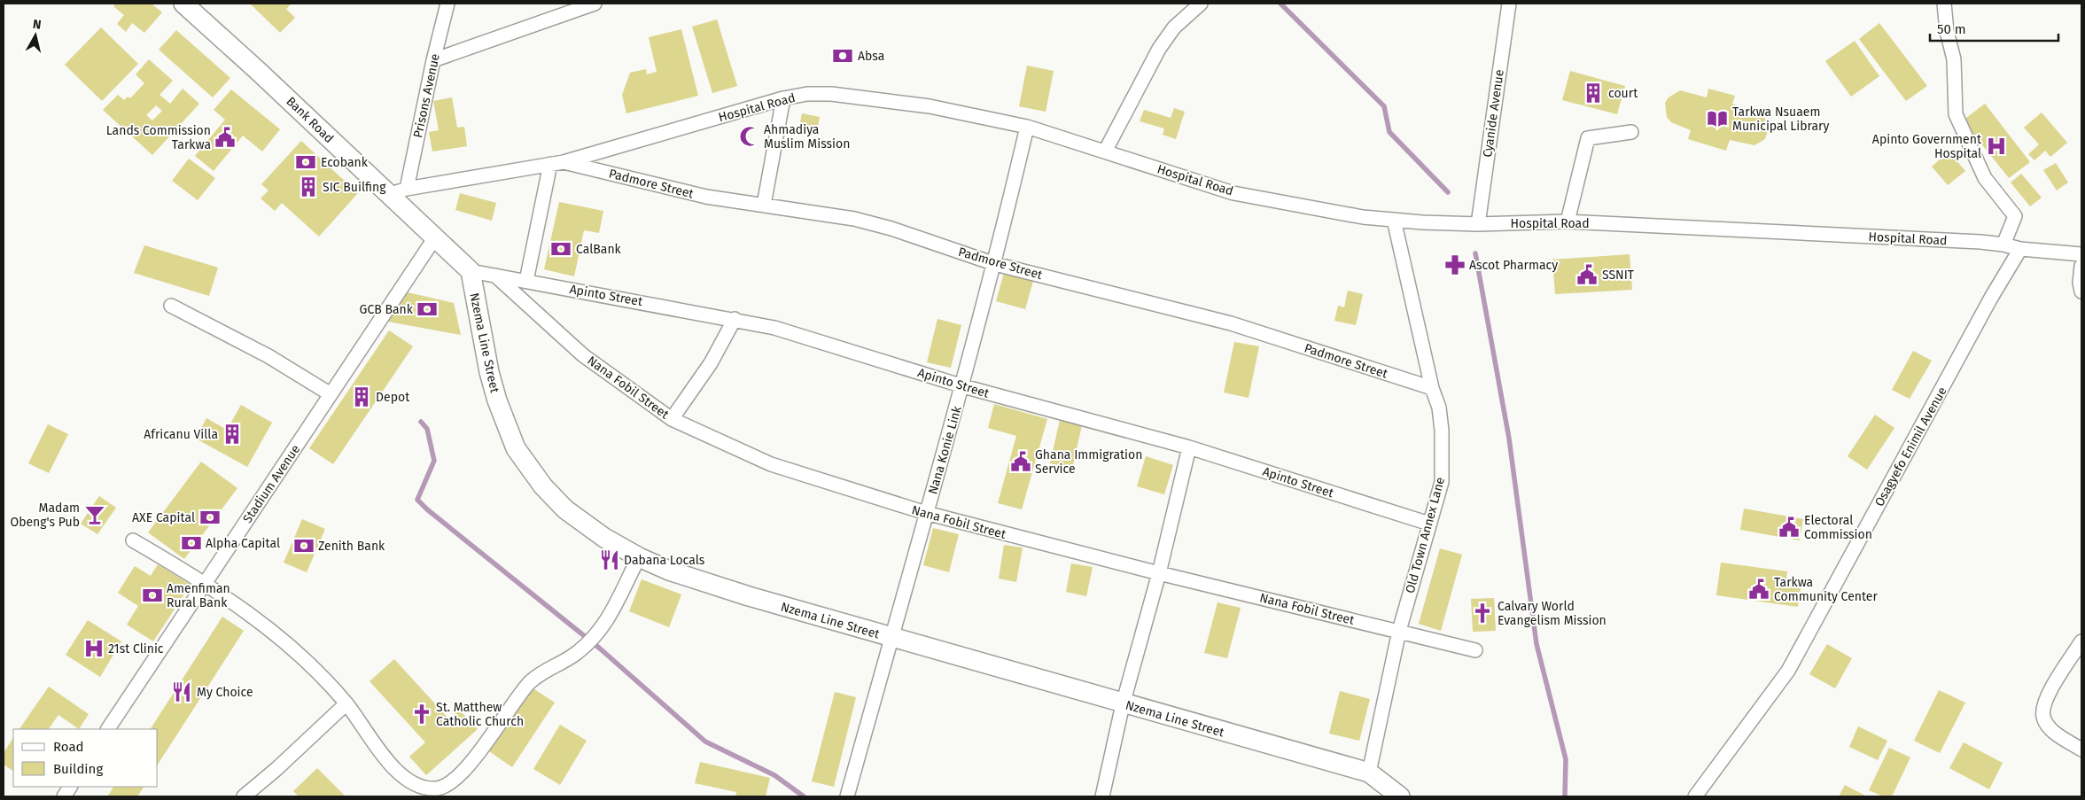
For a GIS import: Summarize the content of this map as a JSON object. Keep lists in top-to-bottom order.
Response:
{
  "streets": {
    "street": [
      "Prisons Avenue",
      "Hospital Road",
      "Cyanide Avenue",
      "Bank Road",
      "Padmore Street",
      "Apinto Street",
      "Nzema Line Street",
      "Nana Fobil Street",
      "Osagyefo Enimil Avenue",
      "Nana Konie Link",
      "Stadium Avenue",
      "Old Town Annex Lane"
    ]
  },
  "crossings": [
    ["Prisons Avenue", "Hospital Road"],
    ["Hospital Road", "Cyanide Avenue"],
    ["Hospital Road", "Bank Road"],
    ["Hospital Road", "Padmore Street"],
    ["Hospital Road", "Osagyefo Enimil Avenue"],
    ["Hospital Road", "Nana Konie Link"],
    ["Hospital Road", "Old Town Annex Lane"],
    ["Bank Road", "Stadium Avenue"],
    ["Padmore Street", "Nana Konie Link"],
    ["Padmore Street", "Old Town Annex Lane"],
    ["Apinto Street", "Nzema Line Street"],
    ["Apinto Street", "Nana Fobil Street"],
    ["Apinto Street", "Nana Konie Link"],
    ["Apinto Street", "Old Town Annex Lane"],
    ["Nzema Line Street", "Nana Konie Link"],
    ["Nzema Line Street", "Old Town Annex Lane"],
    ["Nana Fobil Street", "Nana Konie Link"],
    ["Nana Fobil Street", "Old Town Annex Lane"]
  ],
  "places": {
    "bank": [
      "Absa",
      "Ecobank",
      "CalBank",
      "GCB Bank",
      "AXE Capital",
      "Alpha Capital",
      "Zenith Bank",
      "Amenfiman Rural Bank"
    ],
    "building": [
      "court",
      "SIC Builfing",
      "Depot",
      "Africanu Villa"
    ],
    "library": ["Tarkwa Nsuaem Municipal Library"],
    "mosque": ["Ahmadiya Muslim Mission"],
    "public building": [
      "Lands Commission Tarkwa",
      "SSNIT",
      "Ghana Immigration Service",
      "Electoral Commission",
      "Tarkwa Community Center"
    ],
    "hospital": ["Apinto Government Hospital", "21st Clinic"],
    "pharmacy": ["Ascot Pharmacy"],
    "bar": ["Madam Obeng's Pub"],
    "restaurant": ["Dabana Locals", "My Choice"],
    "church": ["Calvary World Evangelism Mission", "St. Matthew Catholic Church"]
  },
  "legend": ["Road", "Building"],
  "scale_bar": "50 m",
  "north": "top"
}
